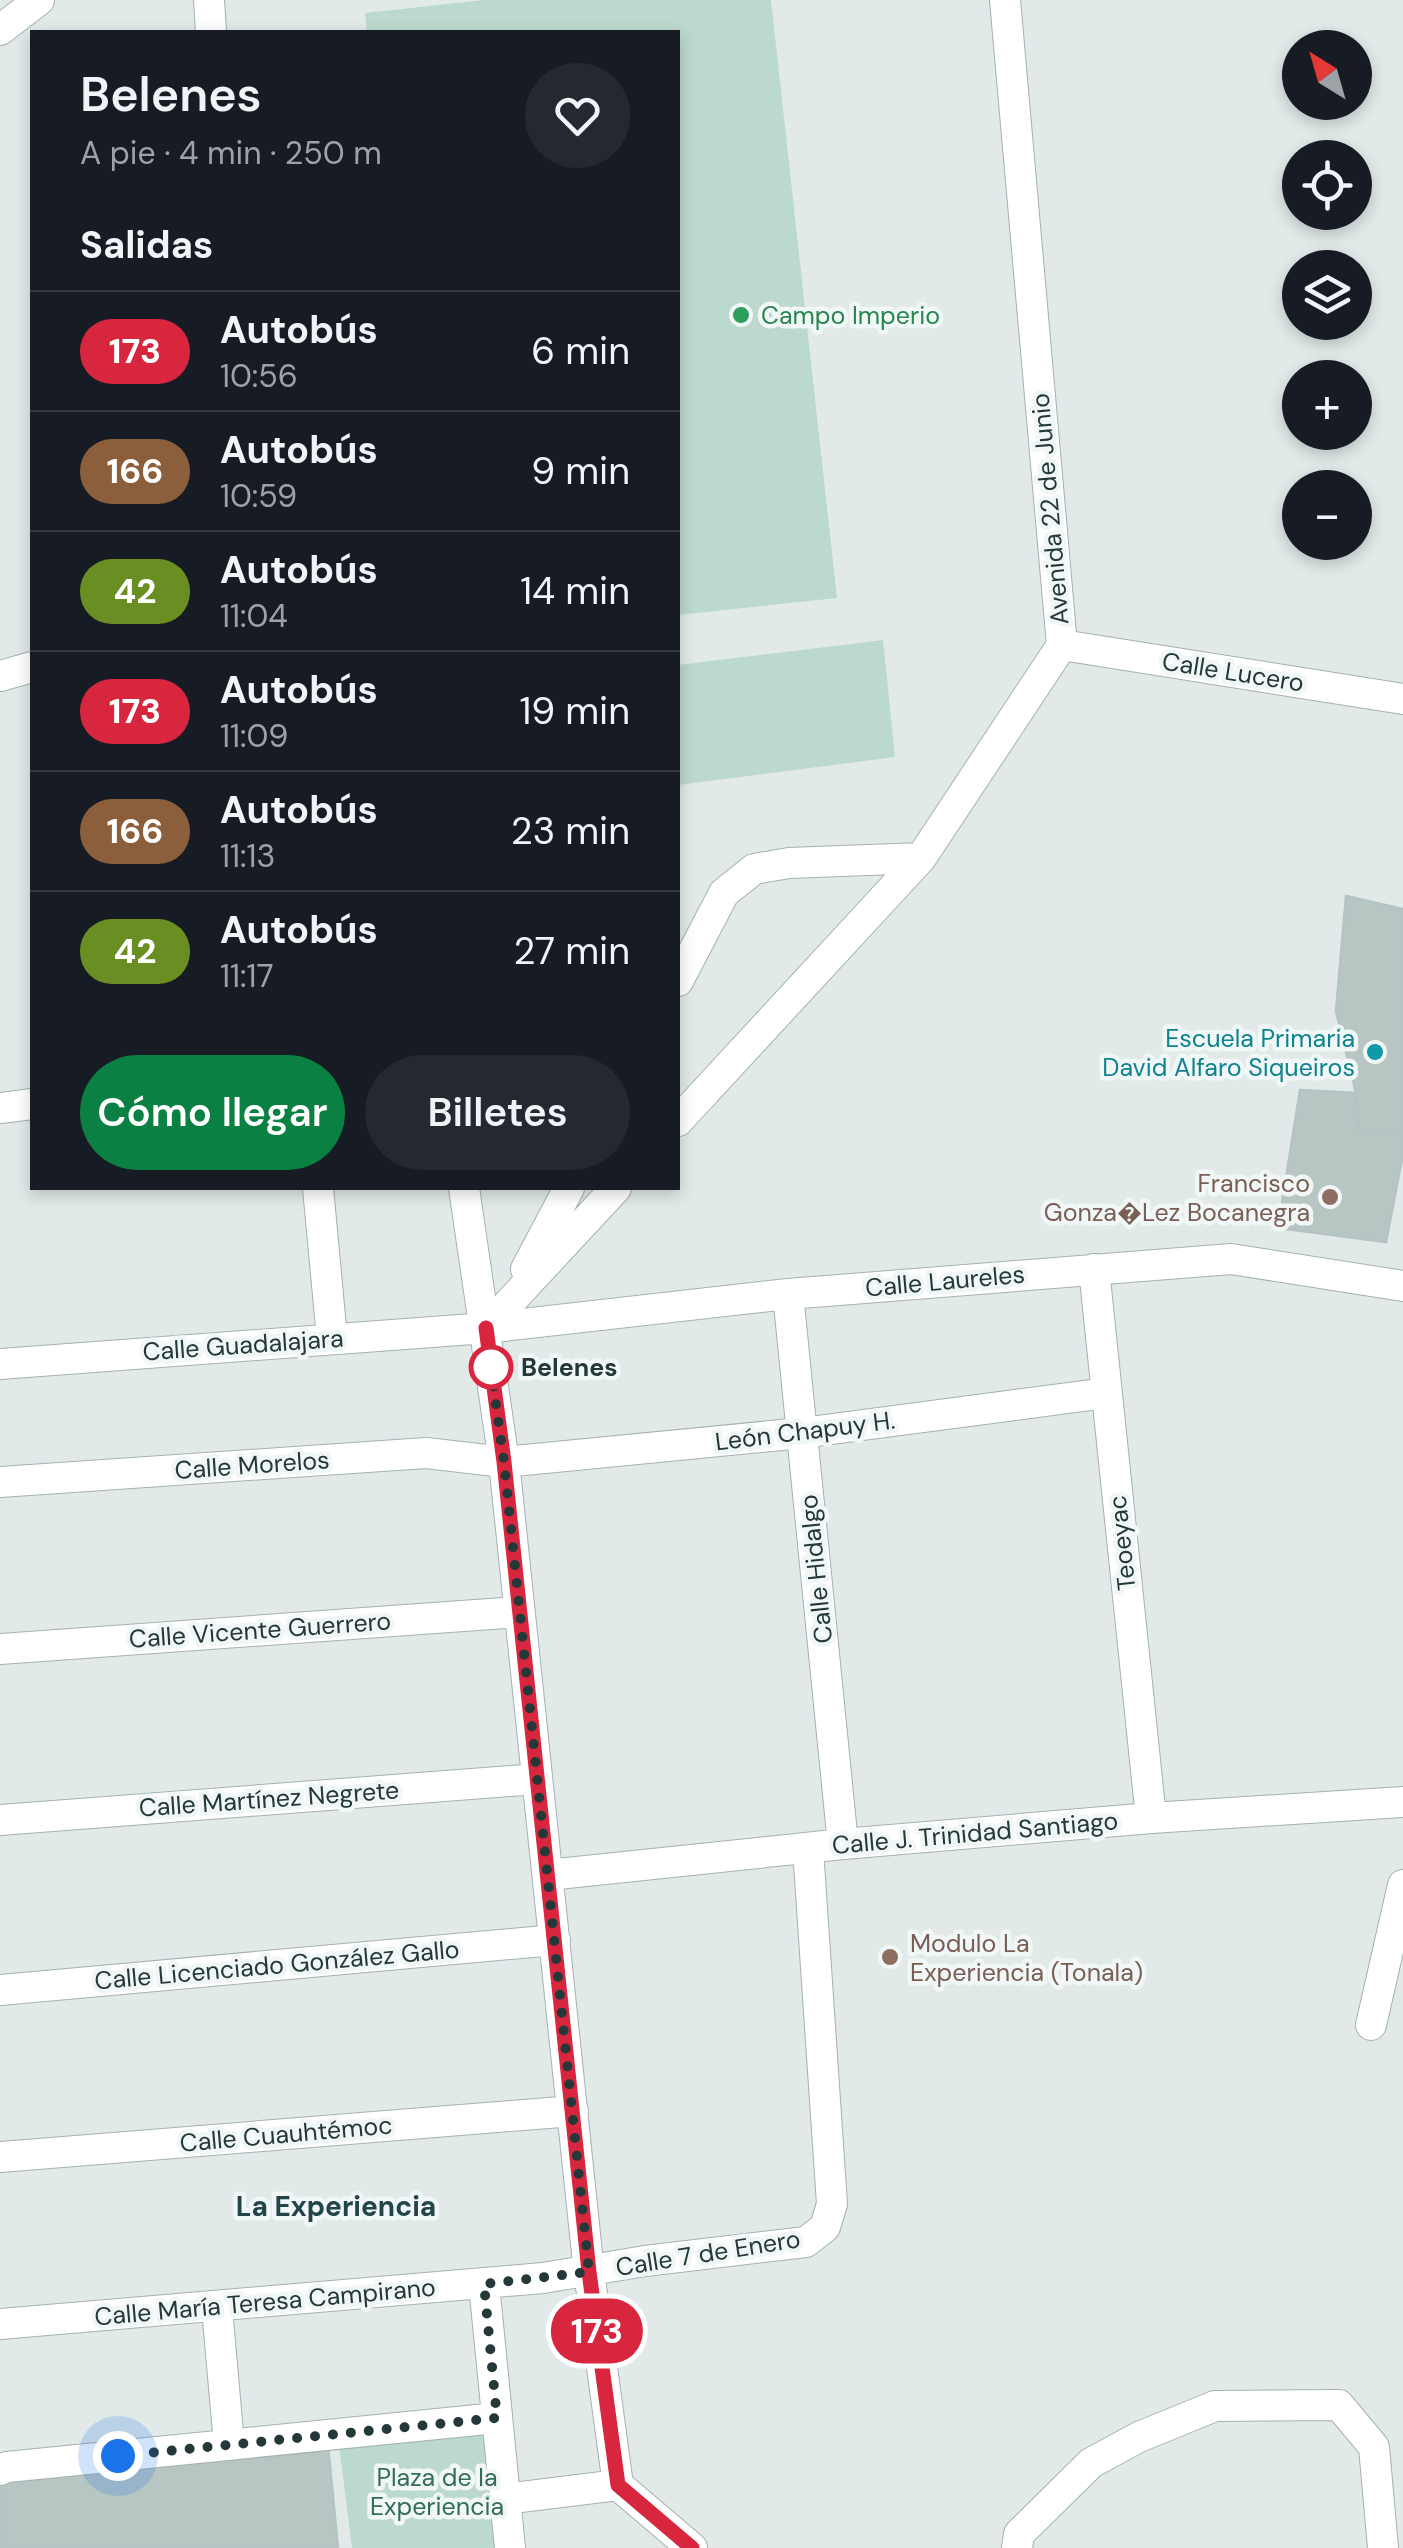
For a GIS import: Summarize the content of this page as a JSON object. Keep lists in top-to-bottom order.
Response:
{
  "streets": {
    "street": [
      "Avenida 22 de Junio",
      "Calle Lucero",
      "Calle Laureles",
      "Calle Guadalajara",
      "León Chapuy H.",
      "Calle Morelos",
      "Teoeyac",
      "Calle Hidalgo",
      "Calle Vicente Guerrero",
      "Calle Martínez Negrete",
      "Calle J. Trinidad Santiago",
      "Calle Licenciado González Gallo",
      "Calle Cuauhtémoc",
      "Calle 7 de Enero",
      "Calle María Teresa Campirano"
    ]
  },
  "crossings": [
    ["Avenida 22 de Junio", "Calle Lucero"],
    ["Calle Laureles", "Calle Guadalajara"],
    ["Calle Laureles", "Teoeyac"],
    ["Calle Laureles", "Calle Hidalgo"],
    ["León Chapuy H.", "Calle Morelos"],
    ["León Chapuy H.", "Teoeyac"],
    ["León Chapuy H.", "Calle Hidalgo"],
    ["Teoeyac", "Calle J. Trinidad Santiago"],
    ["Calle Hidalgo", "Calle J. Trinidad Santiago"],
    ["Calle J. Trinidad Santiago", "Calle 7 de Enero"],
    ["Calle 7 de Enero", "Calle María Teresa Campirano"]
  ],
  "districts": ["La Experiencia"],
  "parks": ["Plaza de la Experiencia"],
  "places": [
    "Campo Imperio",
    "Escuela Primaria David Alfaro Siqueiros",
    "Francisco Gonza�Lez Bocanegra",
    "Belenes",
    "Modulo La Experiencia (Tonala)"
  ],
  "lines": ["bus line 173"],
  "north": "top left",
  "page": {
    "on_map": "173",
    "map_buttons": ["+", "−"],
    "heading": [
      ["Belenes", "A pie · 4 min · 250 m"],
      "Salidas"
    ],
    "list": [
      {
        "mark": "173",
        "name": "Autobús",
        "note": "10:56",
        "value": "6 min"
      },
      {
        "mark": "166",
        "name": "Autobús",
        "note": "10:59",
        "value": "9 min"
      },
      {
        "mark": "42",
        "name": "Autobús",
        "note": "11:04",
        "value": "14 min"
      },
      {
        "mark": "173",
        "name": "Autobús",
        "note": "11:09",
        "value": "19 min"
      },
      {
        "mark": "166",
        "name": "Autobús",
        "note": "11:13",
        "value": "23 min"
      },
      {
        "mark": "42",
        "name": "Autobús",
        "note": "11:17",
        "value": "27 min"
      }
    ],
    "buttons": ["Cómo llegar", "Billetes"]
  }
}
